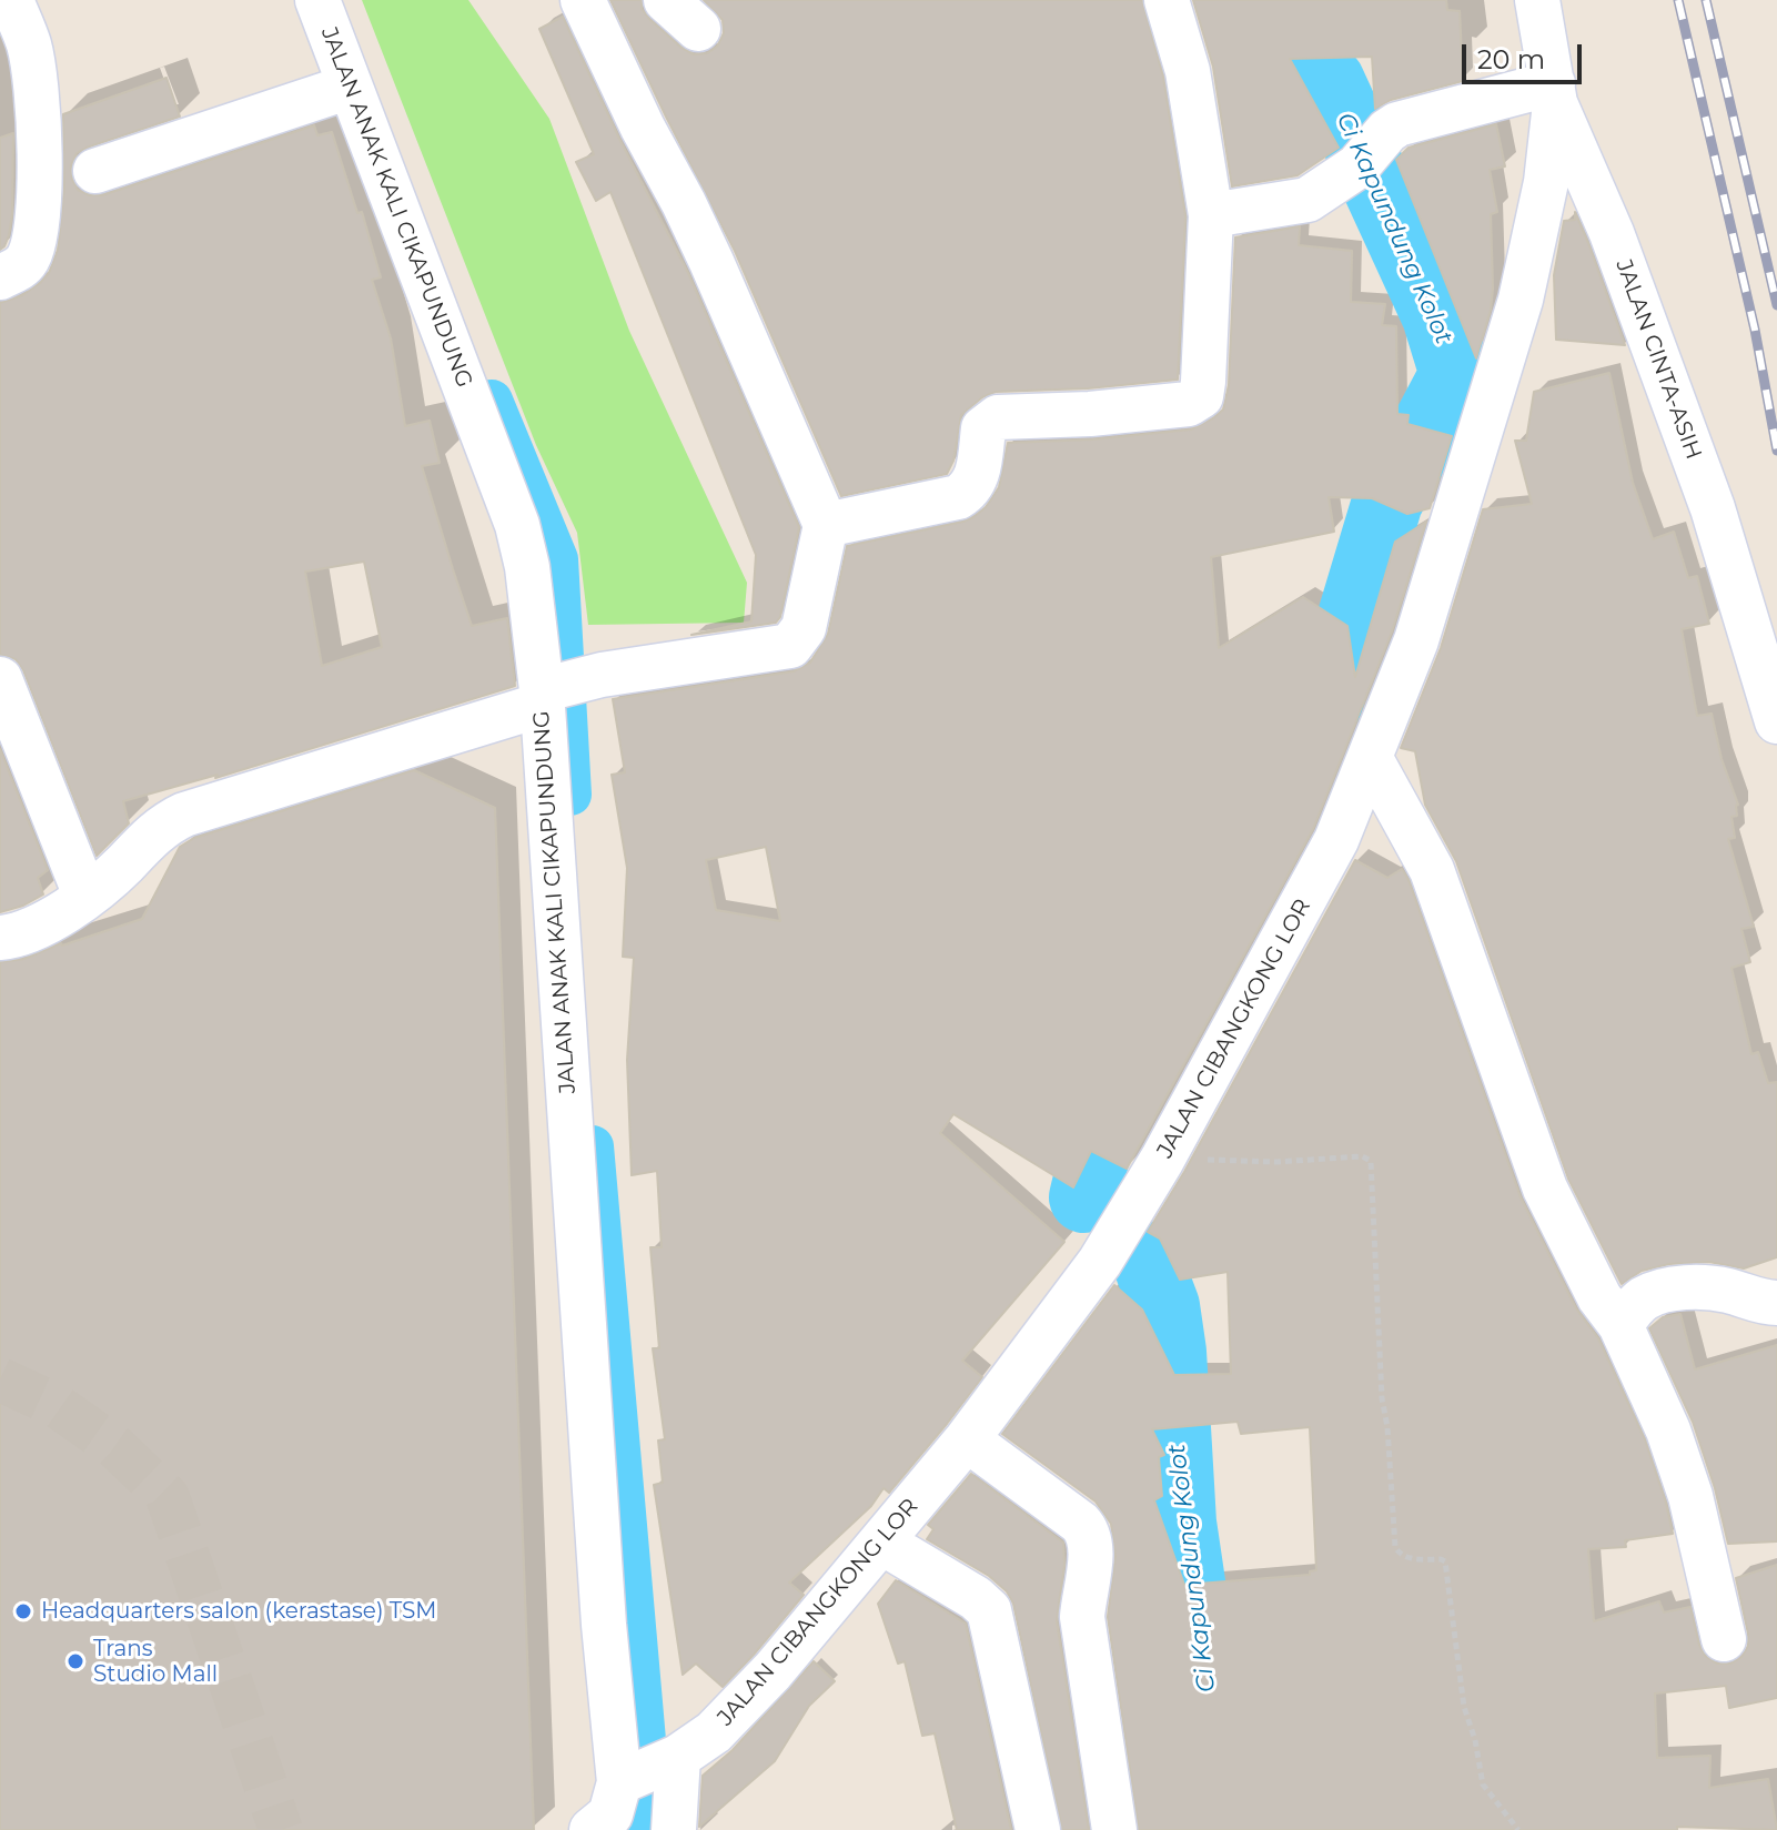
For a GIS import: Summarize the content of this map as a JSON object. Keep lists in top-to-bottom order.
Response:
{
  "streets": {
    "street": ["JALAN ANAK KALI CIKAPUNDUNG", "JALAN CINTA-ASIH", "JALAN CIBANGKONG LOR"]
  },
  "crossings": [
    ["JALAN ANAK KALI CIKAPUNDUNG", "JALAN CIBANGKONG LOR"],
    ["JALAN CINTA-ASIH", "JALAN CIBANGKONG LOR"]
  ],
  "water": ["Ci Kapundung Kolot"],
  "places": ["Headquarters salon (kerastase) TSM", "Trans Studio Mall"],
  "scale_bar": "20 m"
}
